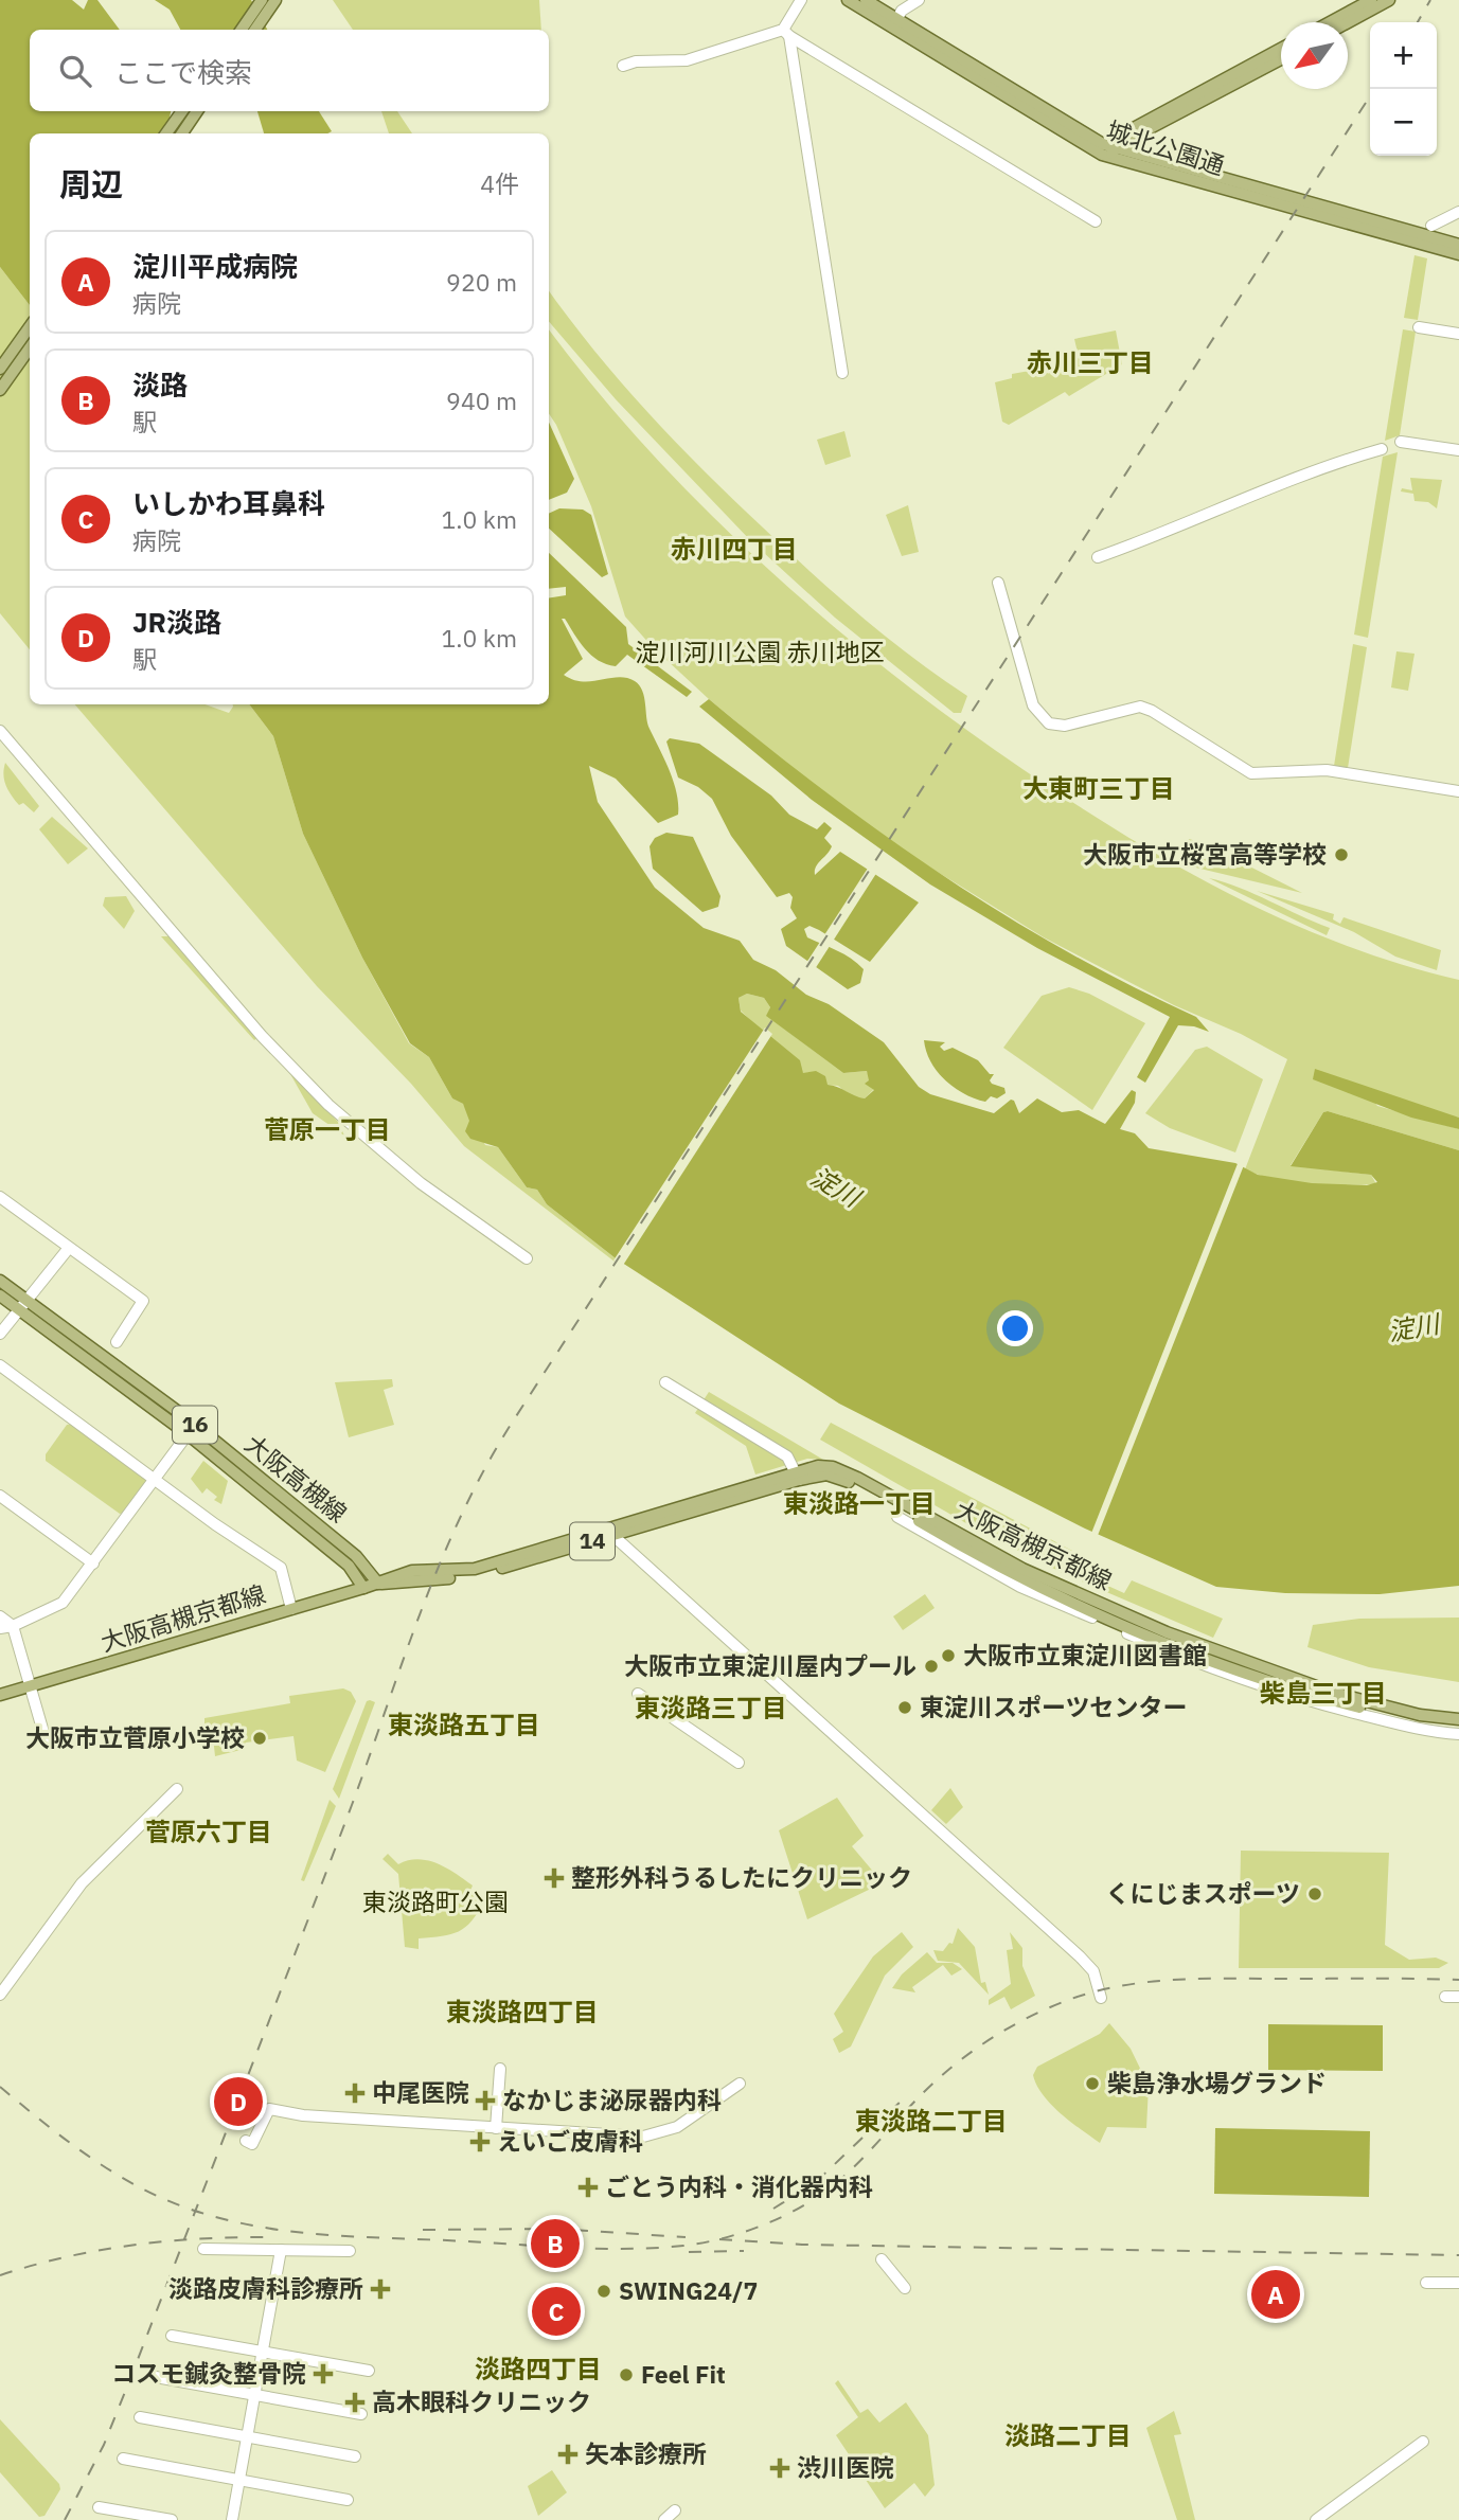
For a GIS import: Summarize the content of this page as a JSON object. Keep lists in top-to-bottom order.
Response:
{
  "streets": {
    "main road": [
      "城北公園通",
      "16",
      "大阪高槻線",
      "14",
      "大阪高槻京都線"
    ]
  },
  "crossings": [
    ["大阪高槻線", "大阪高槻京都線"]
  ],
  "districts": [
    "赤川三丁目",
    "赤川四丁目",
    "大東町三丁目",
    "菅原一丁目",
    "東淡路一丁目",
    "柴島三丁目",
    "東淡路三丁目",
    "東淡路五丁目",
    "菅原六丁目",
    "東淡路四丁目",
    "東淡路二丁目",
    "淡路四丁目",
    "淡路二丁目"
  ],
  "water": ["淀川"],
  "parks": ["淀川河川公園 赤川地区", "東淡路町公園"],
  "places": {
    "other": [
      "大阪市立桜宮高等学校",
      "大阪市立東淀川図書館",
      "大阪市立東淀川屋内プール",
      "東淀川スポーツセンター",
      "大阪市立菅原小学校",
      "くにじまスポーツ",
      "柴島浄水場グランド",
      "SWING24/7",
      "Feel Fit"
    ],
    "health": [
      "整形外科うるしたにクリニック",
      "中尾医院",
      "なかじま泌尿器内科",
      "えいご皮膚科",
      "ごとう内科・消化器内科",
      "淡路皮膚科診療所",
      "コスモ鍼灸整骨院",
      "高木眼科クリニック",
      "矢本診療所",
      "渋川医院"
    ]
  },
  "north": "bottom left",
  "page": {
    "map_buttons": ["+", "−"],
    "search": "ここで検索",
    "heading": ["周辺", "4件"],
    "list": [
      {
        "mark": "A",
        "name": "淀川平成病院",
        "note": "病院",
        "value": "920 m"
      },
      {
        "mark": "B",
        "name": "淡路",
        "note": "駅",
        "value": "940 m"
      },
      {
        "mark": "C",
        "name": "いしかわ耳鼻科",
        "note": "病院",
        "value": "1.0 km"
      },
      {
        "mark": "D",
        "name": "JR淡路",
        "note": "駅",
        "value": "1.0 km"
      }
    ],
    "pins": [
      "D",
      "B",
      "A",
      "C"
    ]
  }
}
